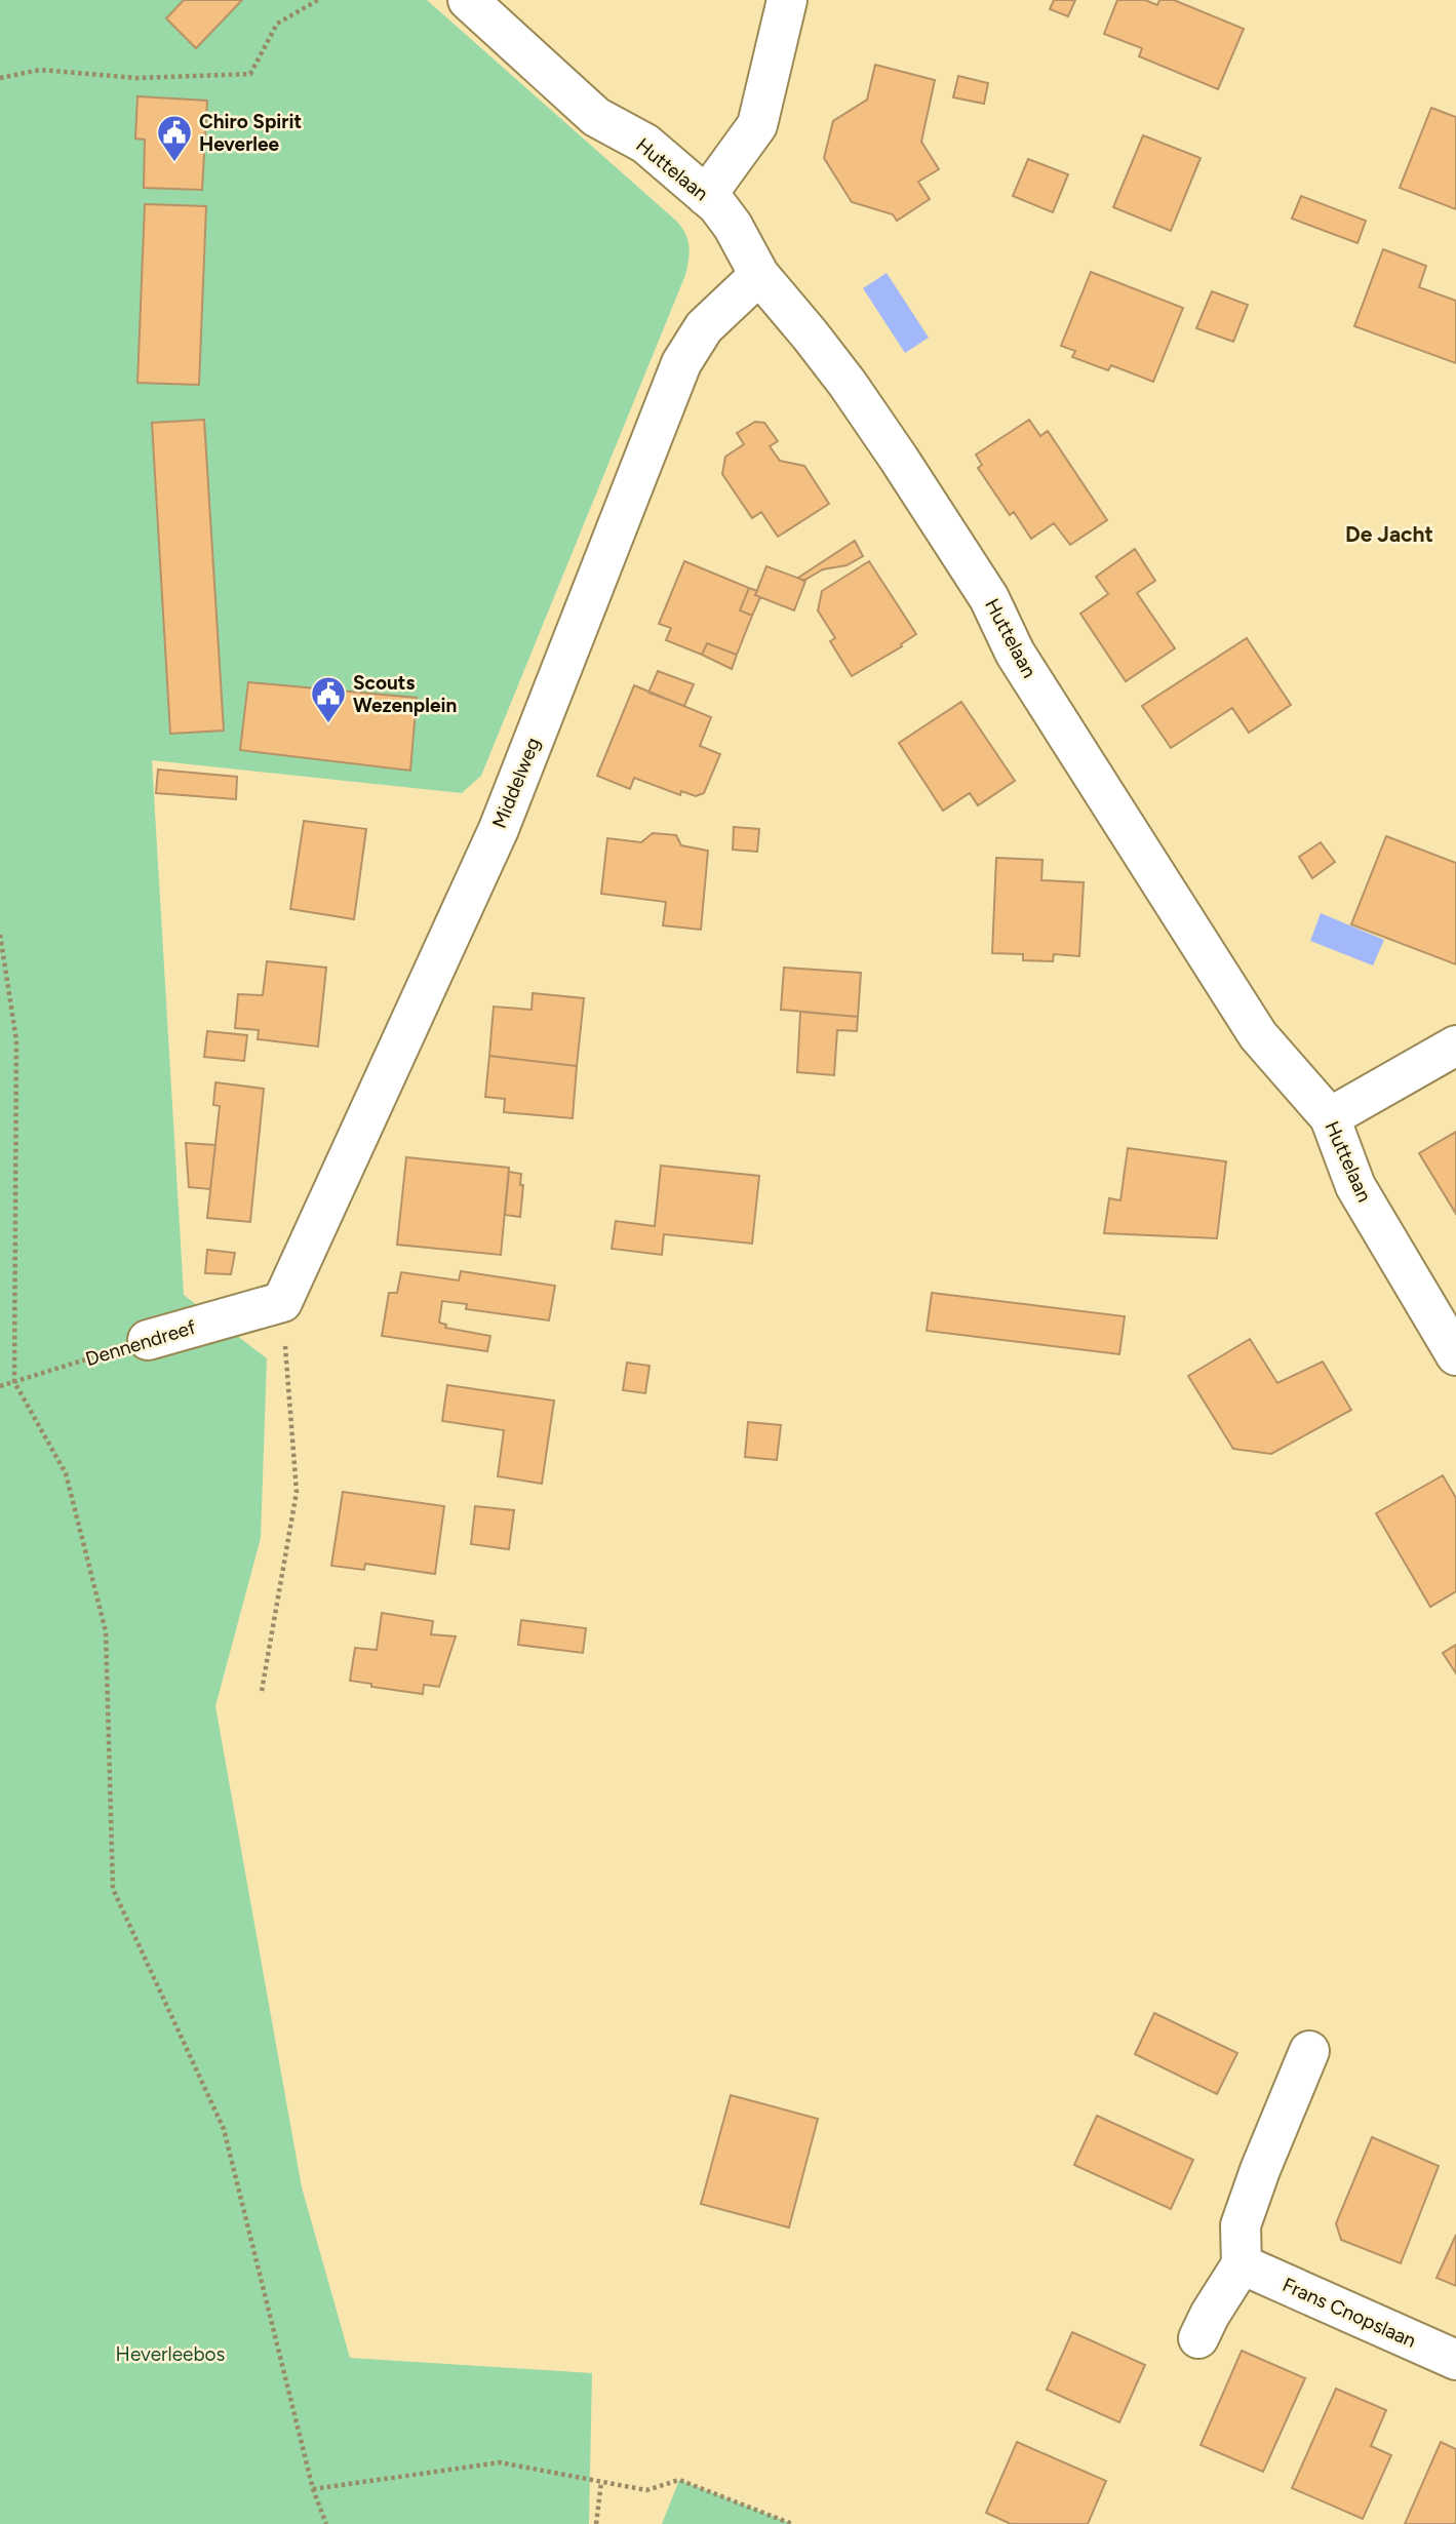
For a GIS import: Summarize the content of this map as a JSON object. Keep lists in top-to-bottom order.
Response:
{
  "streets": {
    "street": [
      "Huttelaan",
      "Middelweg",
      "Dennendreef",
      "Frans Cnopslaan"
    ]
  },
  "crossings": [
    ["Huttelaan", "Middelweg"],
    ["Middelweg", "Dennendreef"]
  ],
  "districts": ["De Jacht"],
  "parks": ["Heverleebos"],
  "places": {
    "public building": ["Chiro Spirit Heverlee", "Scouts Wezenplein"]
  }
}
